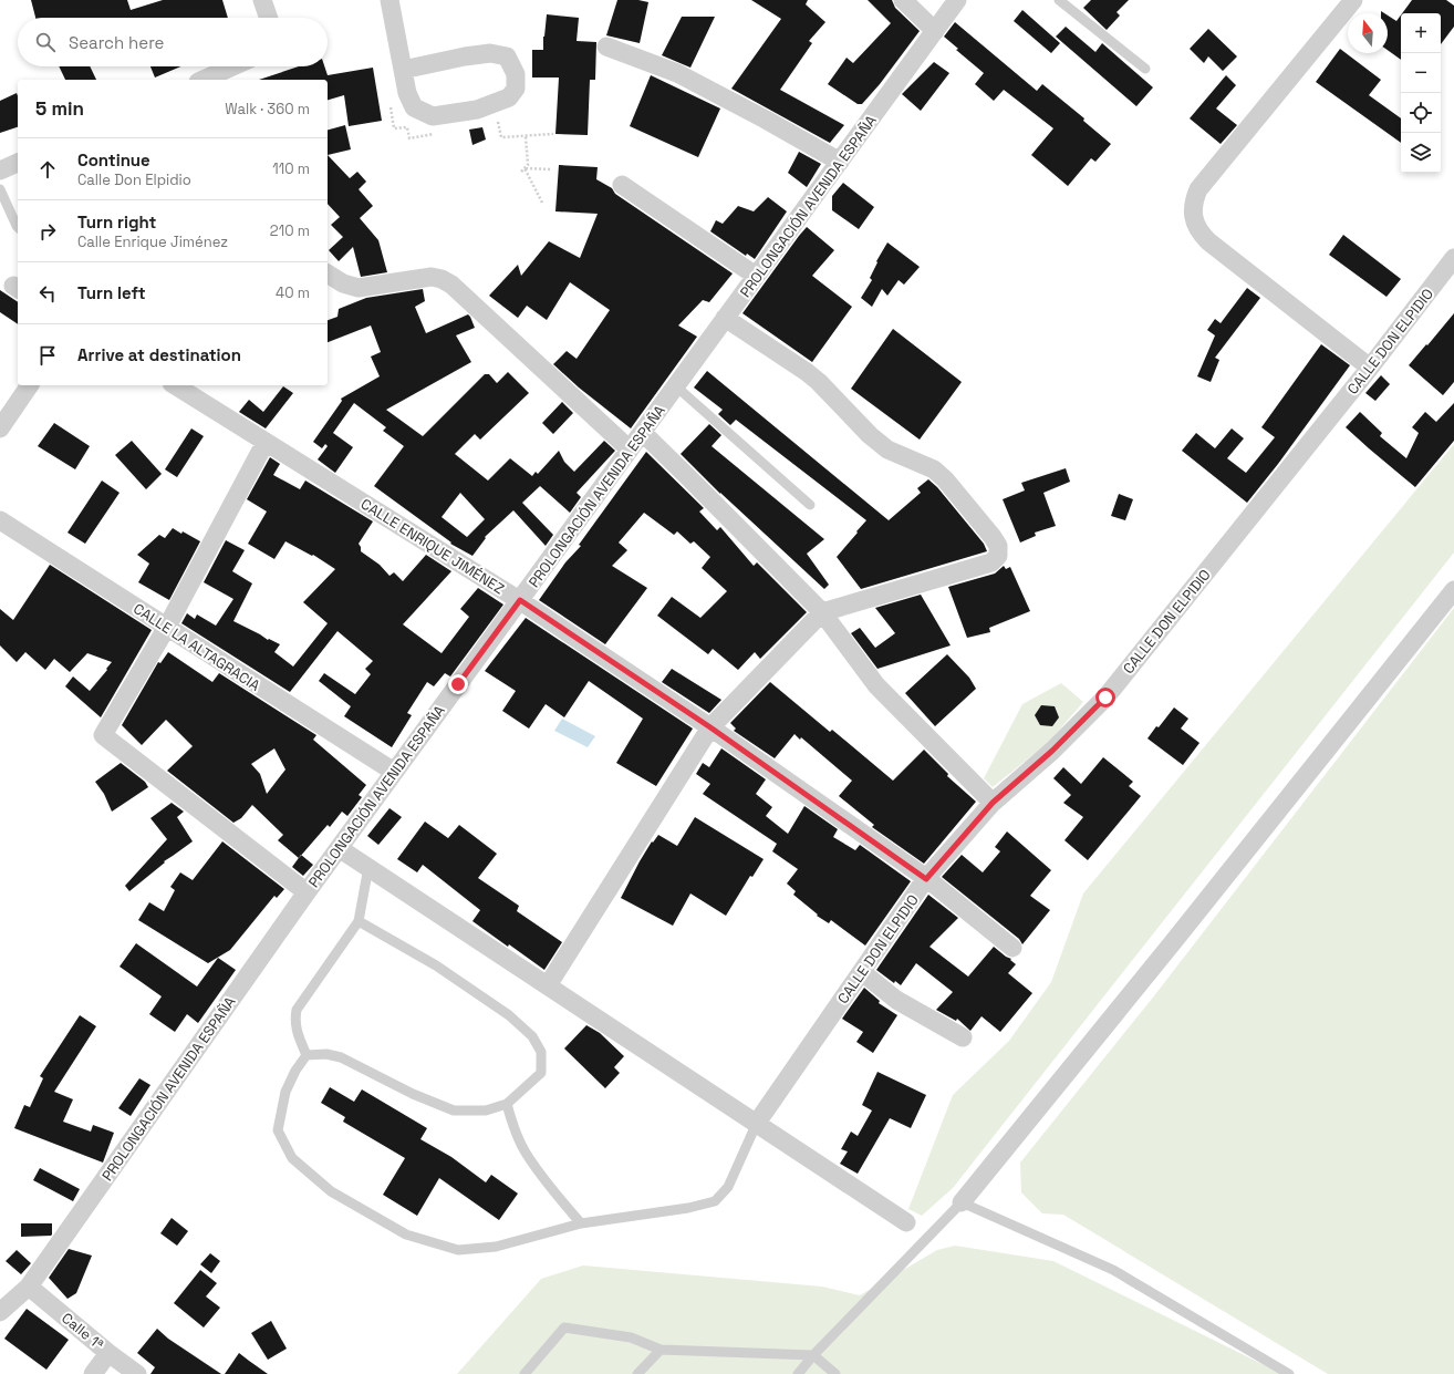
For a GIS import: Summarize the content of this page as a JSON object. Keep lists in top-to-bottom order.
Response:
{
  "streets": {
    "street": [
      "PROLONGACIÓN AVENIDA ESPAÑA",
      "CALLE DON ELPIDIO",
      "CALLE ENRIQUE JIMÉNEZ",
      "CALLE LA ALTAGRACIA",
      "Calle 1ª"
    ]
  },
  "crossings": [
    ["PROLONGACIÓN AVENIDA ESPAÑA", "CALLE ENRIQUE JIMÉNEZ"],
    ["PROLONGACIÓN AVENIDA ESPAÑA", "CALLE LA ALTAGRACIA"],
    ["PROLONGACIÓN AVENIDA ESPAÑA", "Calle 1ª"],
    ["CALLE DON ELPIDIO", "CALLE ENRIQUE JIMÉNEZ"]
  ],
  "north": "top",
  "page": {
    "map_buttons": ["+", "−"],
    "search": "Search here",
    "heading": ["5 min", "Walk · 360 m"],
    "list": [
      ["Continue", "Calle Don Elpidio", "110 m"],
      ["Turn right", "Calle Enrique Jiménez", "210 m"],
      ["Turn left", "40 m"],
      "Arrive at destination"
    ]
  }
}
